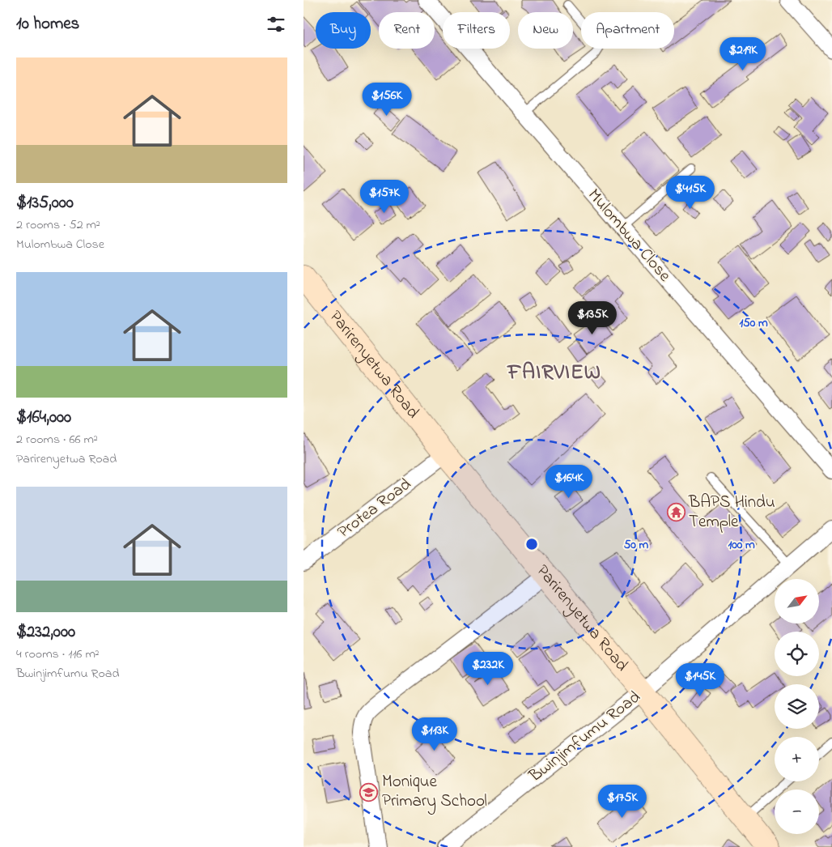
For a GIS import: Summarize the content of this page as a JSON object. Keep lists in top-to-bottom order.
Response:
{
  "streets": {
    "main road": ["Parirenyetwa Road"],
    "street": ["Mulombwa Close", "Protea Road", "Bwinjimfumu Road"]
  },
  "crossings": [
    ["Parirenyetwa Road", "Protea Road"],
    ["Parirenyetwa Road", "Bwinjimfumu Road"]
  ],
  "districts": ["FAIRVIEW"],
  "places": {
    "temple": ["BAPS Hindu Temple"],
    "school or university": ["Monique Primary School"]
  },
  "north": "top right",
  "page": {
    "heading": "10 homes",
    "chip": [
      "Buy",
      "Rent",
      "Filters",
      "New",
      "Apartment"
    ],
    "price": [
      "$219K",
      "$156K",
      "$415K",
      "$157K",
      "$135K",
      "$164K",
      "$232K",
      "$145K",
      "$113K",
      "$175K"
    ],
    "list": [
      {
        "name": "$135,000",
        "note": "2 rooms · 52 m² · Mulombwa Close"
      },
      {
        "name": "$164,000",
        "note": "2 rooms · 66 m² · Parirenyetwa Road"
      },
      {
        "name": "$232,000",
        "note": "4 rooms · 116 m² · Bwinjimfumu Road"
      }
    ],
    "map_buttons": ["+", "−"]
  },
  "rings": ["150 m", "50 m", "100 m"]
}
